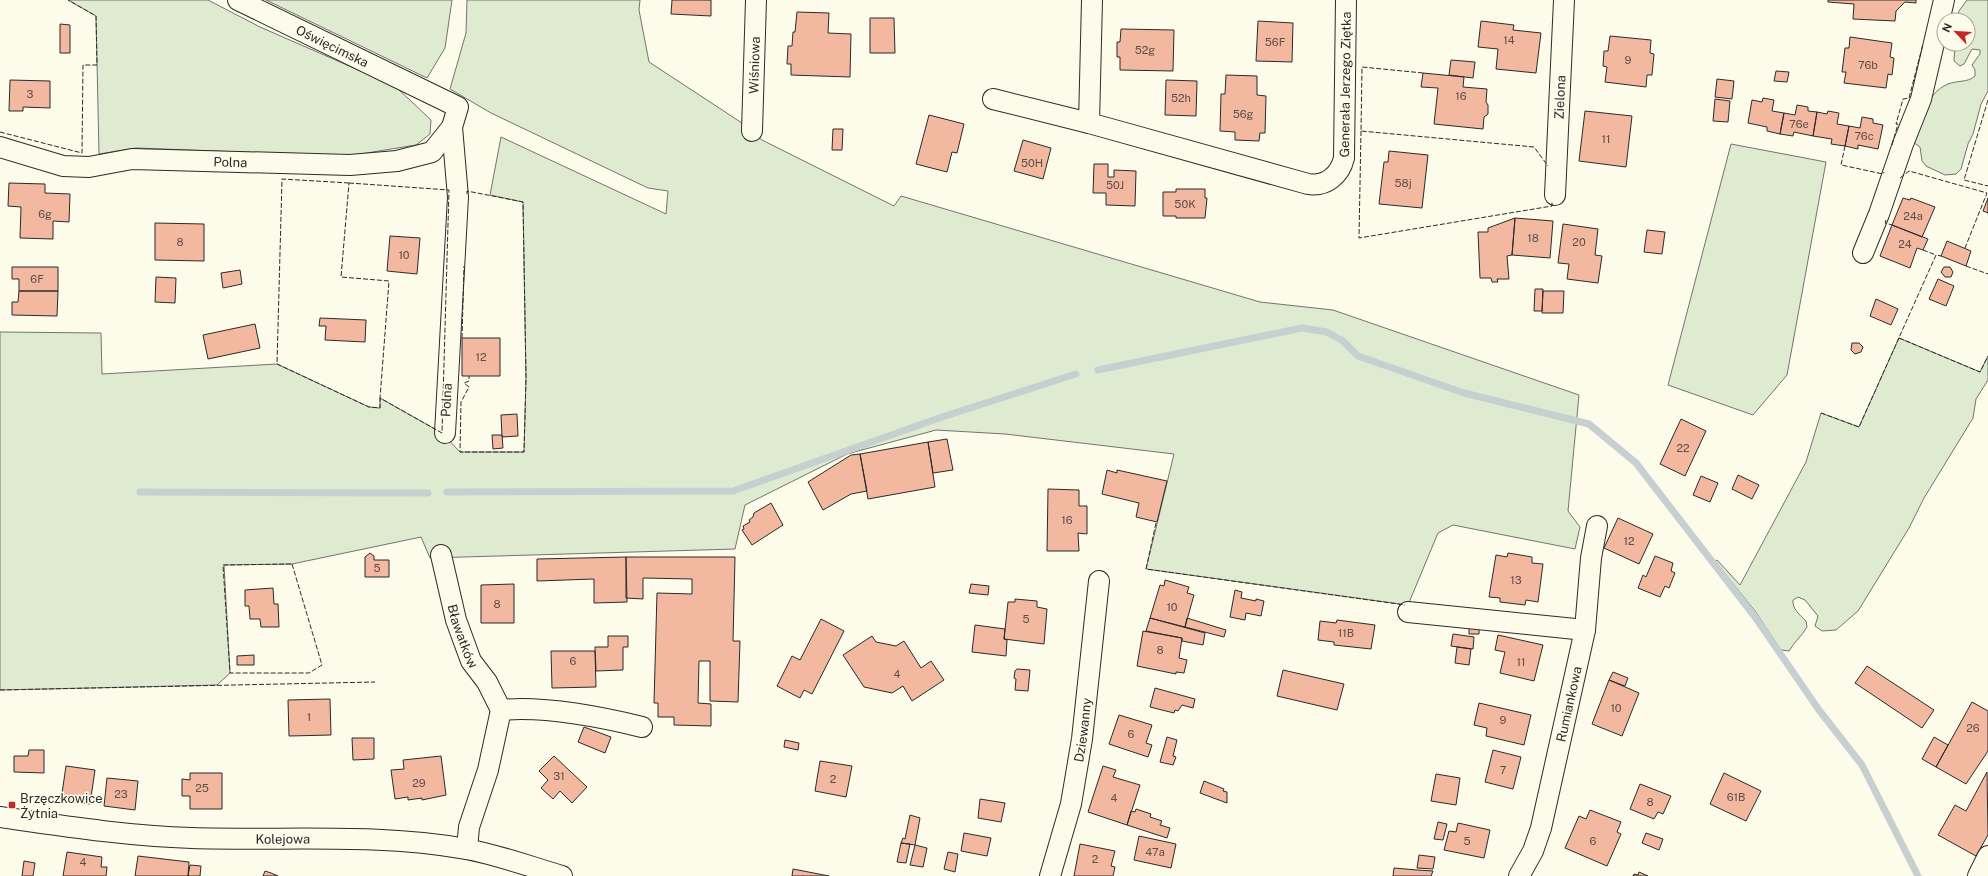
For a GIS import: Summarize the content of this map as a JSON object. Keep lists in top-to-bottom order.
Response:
{
  "streets": {
    "street": [
      "Oświęcimska",
      "Wiśniowa",
      "Generała Jerzego Ziętka",
      "Zielona",
      "Polna",
      "Bławatków",
      "Rumiankowa",
      "Dziewanny",
      "Kolejowa"
    ]
  },
  "crossings": [
    ["Oświęcimska", "Polna"]
  ],
  "places": {
    "transit": ["Brzęczkowice Żytnia"]
  },
  "house_numbers": [
    "14",
    "56F",
    "52g",
    "9",
    "76b",
    "3",
    "16",
    "52h",
    "56g",
    "76e",
    "76c",
    "11",
    "50H",
    "58j",
    "50J",
    "50K",
    "6g",
    "24a",
    "18",
    "8",
    "20",
    "24",
    "10",
    "6F",
    "12",
    "22",
    "16",
    "12",
    "5",
    "13",
    "8",
    "10",
    "5",
    "11B",
    "8",
    "6",
    "11",
    "4",
    "10",
    "1",
    "9",
    "26",
    "6",
    "7",
    "31",
    "2",
    "29",
    "25",
    "23",
    "61B",
    "4",
    "8",
    "5",
    "6",
    "47a",
    "2",
    "4"
  ],
  "north": "top left"
}
